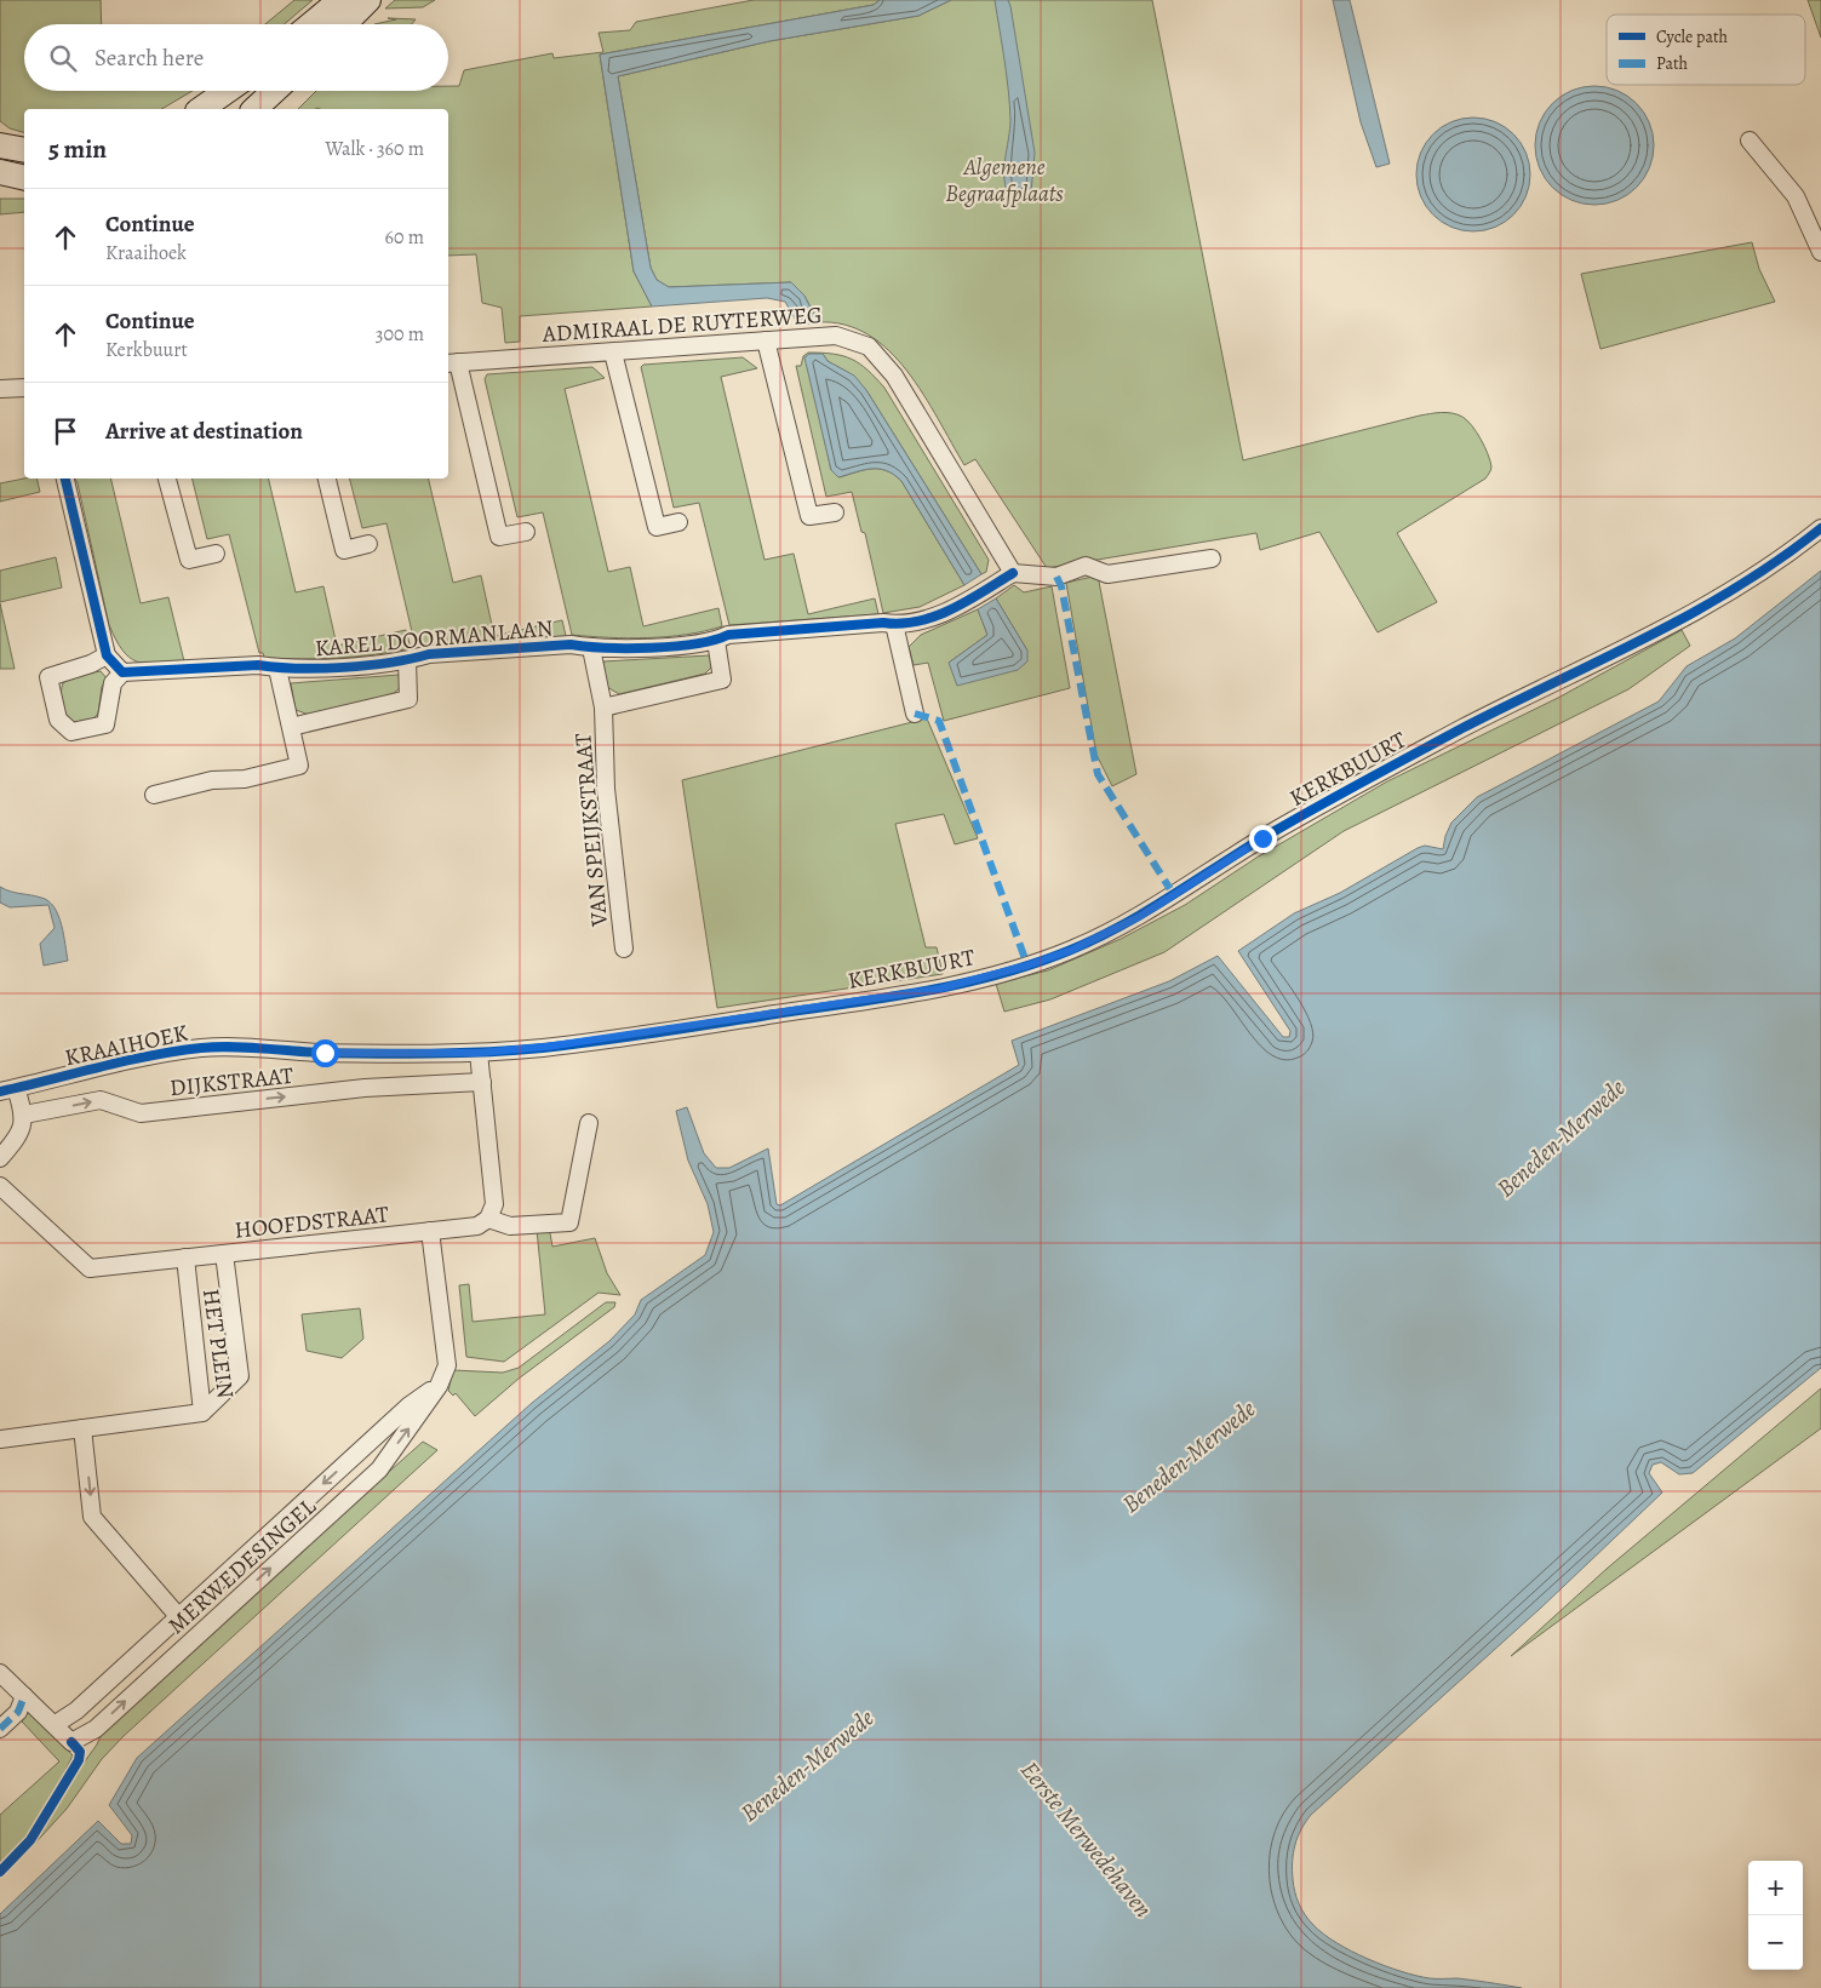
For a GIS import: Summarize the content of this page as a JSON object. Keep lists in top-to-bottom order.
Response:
{
  "streets": {
    "street": [
      "ADMIRAAL DE RUYTERWEG",
      "KAREL DOORMANLAAN",
      "KERKBUURT",
      "VAN SPEIJKSTRAAT",
      "KRAAIHOEK",
      "DIJKSTRAAT",
      "HOOFDSTRAAT",
      "HET PLEIN",
      "MERWEDESINGEL"
    ]
  },
  "crossings": [
    ["ADMIRAAL DE RUYTERWEG", "KAREL DOORMANLAAN"],
    ["KERKBUURT", "KRAAIHOEK"],
    ["HOOFDSTRAAT", "HET PLEIN"],
    ["HOOFDSTRAAT", "MERWEDESINGEL"]
  ],
  "one_way": ["DIJKSTRAAT"],
  "water": ["Beneden-Merwede", "Eerste Merwedehaven"],
  "parks": ["Algemene Begraafplaats"],
  "legend": ["Cycle path", "Path"],
  "page": {
    "search": "Search here",
    "heading": ["5 min", "Walk · 360 m"],
    "list": [
      ["Continue", "Kraaihoek", "60 m"],
      ["Continue", "Kerkbuurt", "300 m"],
      "Arrive at destination"
    ],
    "map_buttons": ["+", "−"]
  }
}
